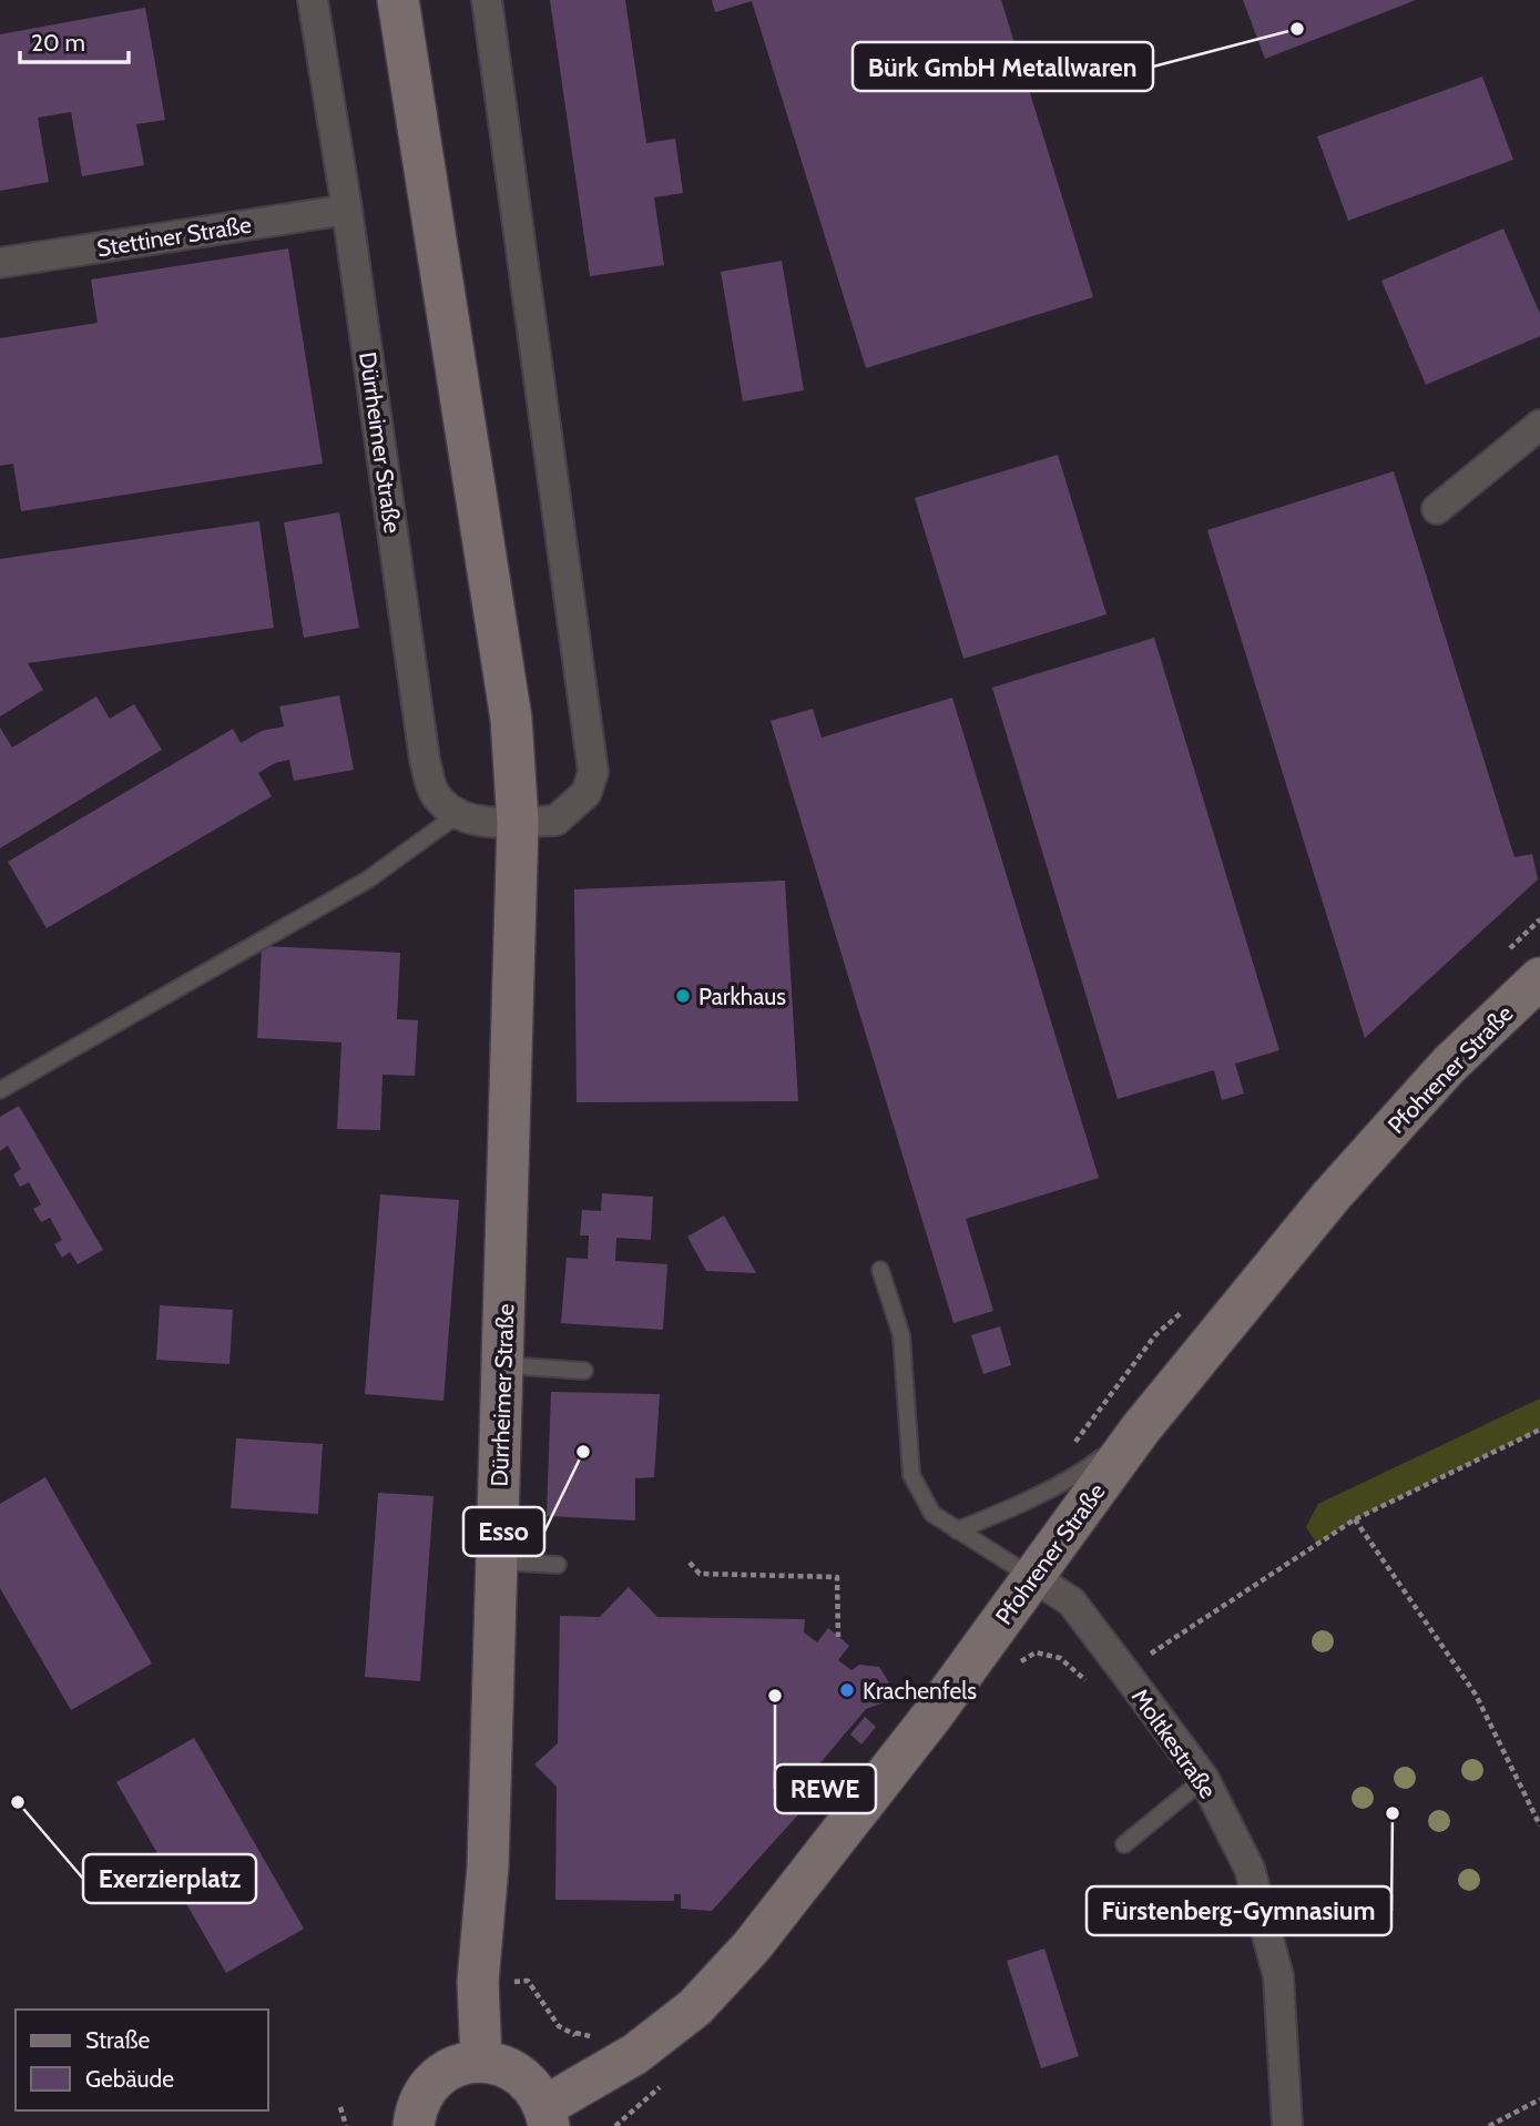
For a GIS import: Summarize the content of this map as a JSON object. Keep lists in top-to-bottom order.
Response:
{
  "streets": {
    "main road": ["Dürrheimer Straße", "Pfohrener Straße"],
    "street": ["Stettiner Straße", "Moltkestraße"]
  },
  "crossings": [
    ["Stettiner Straße", "Dürrheimer Straße"],
    ["Pfohrener Straße", "Moltkestraße"]
  ],
  "places": [
    "Bürk GmbH Metallwaren",
    "Parkhaus",
    "Esso",
    "Krachenfels",
    "REWE",
    "Exerzierplatz",
    "Fürstenberg-Gymnasium"
  ],
  "legend": ["Straße", "Gebäude"],
  "scale_bar": "20 m"
}
